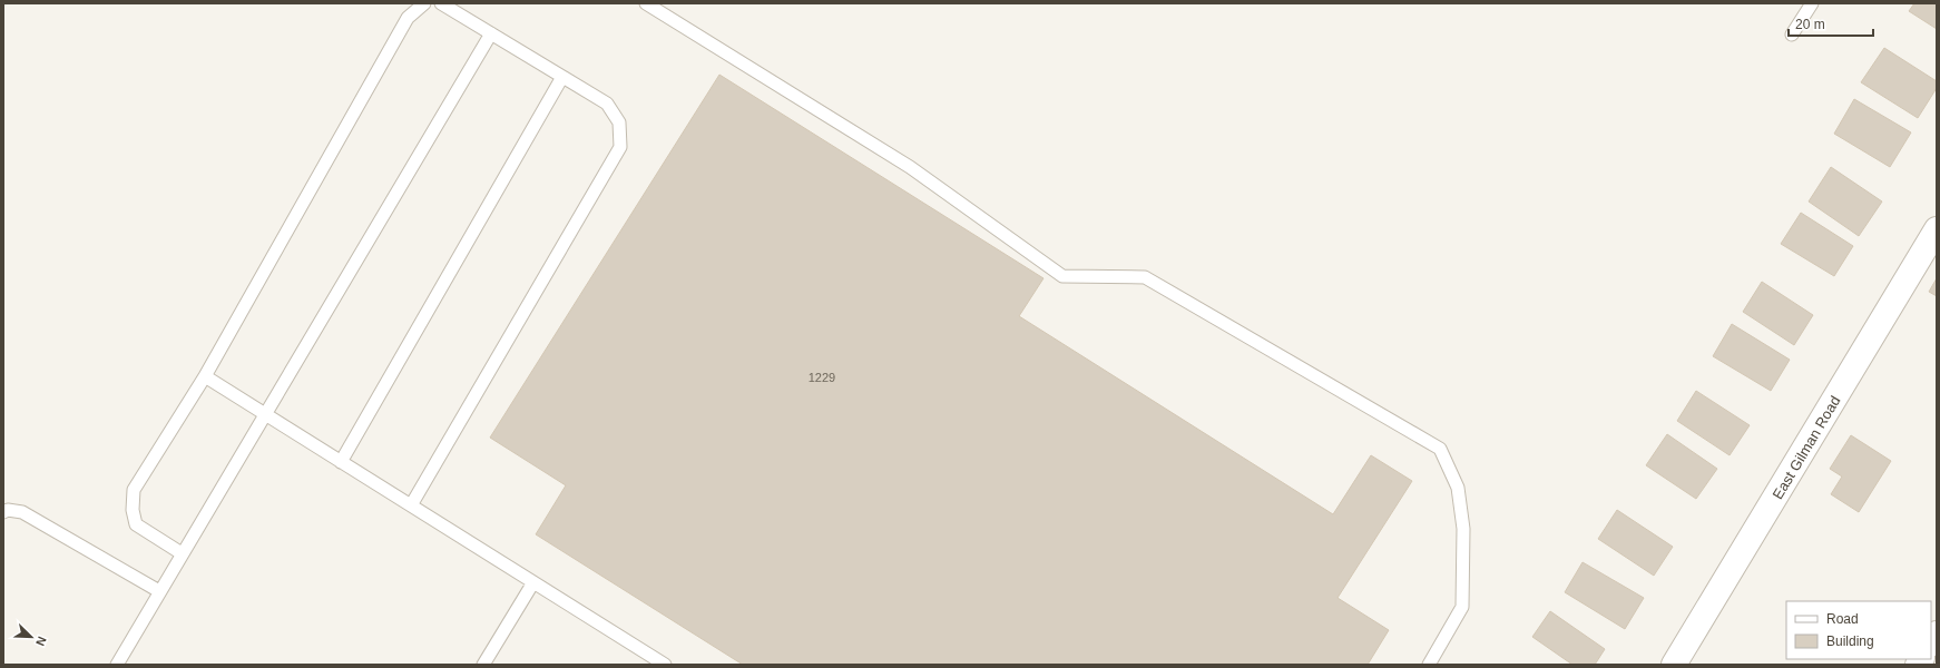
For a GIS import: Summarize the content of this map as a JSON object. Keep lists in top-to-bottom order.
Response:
{
  "streets": {
    "street": ["East Gilman Road"]
  },
  "house_numbers": ["1229"],
  "legend": ["Road", "Building"],
  "scale_bar": "20 m",
  "north": "bottom right"
}
